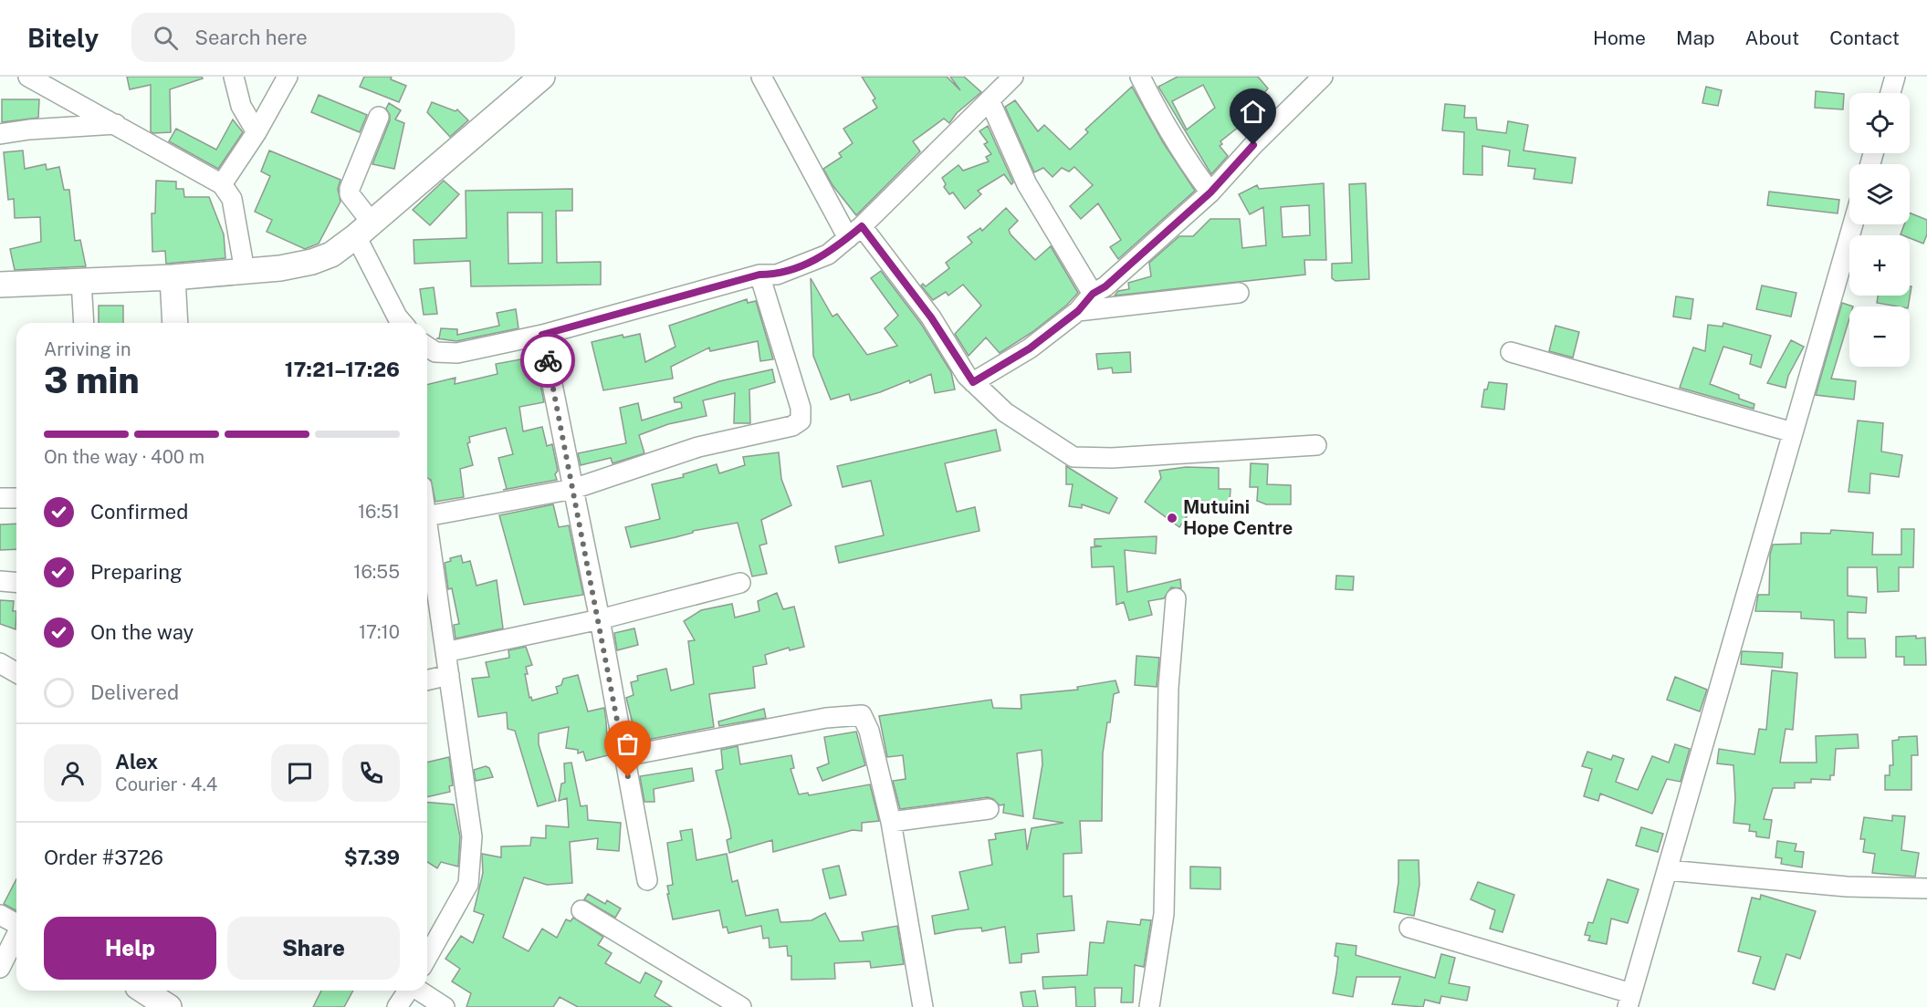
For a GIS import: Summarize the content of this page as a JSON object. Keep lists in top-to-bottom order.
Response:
{
  "places": ["Mutuini Hope Centre"],
  "page": {
    "header": "Bitely",
    "search": "Search here",
    "nav": [
      "Home",
      "Map",
      "About",
      "Contact"
    ],
    "map_buttons": ["+", "−"],
    "heading": ["3 min", "Arriving in", "17:21–17:26"],
    "panel": [
      "Alex",
      "Courier · 4.4",
      "Order #3726",
      "$7.39"
    ],
    "bar": "On the way · 400 m",
    "list": [
      ["Confirmed", "16:51"],
      ["Preparing", "16:55"],
      ["On the way", "17:10"],
      "Delivered"
    ],
    "buttons": ["Help", "Share"]
  }
}
